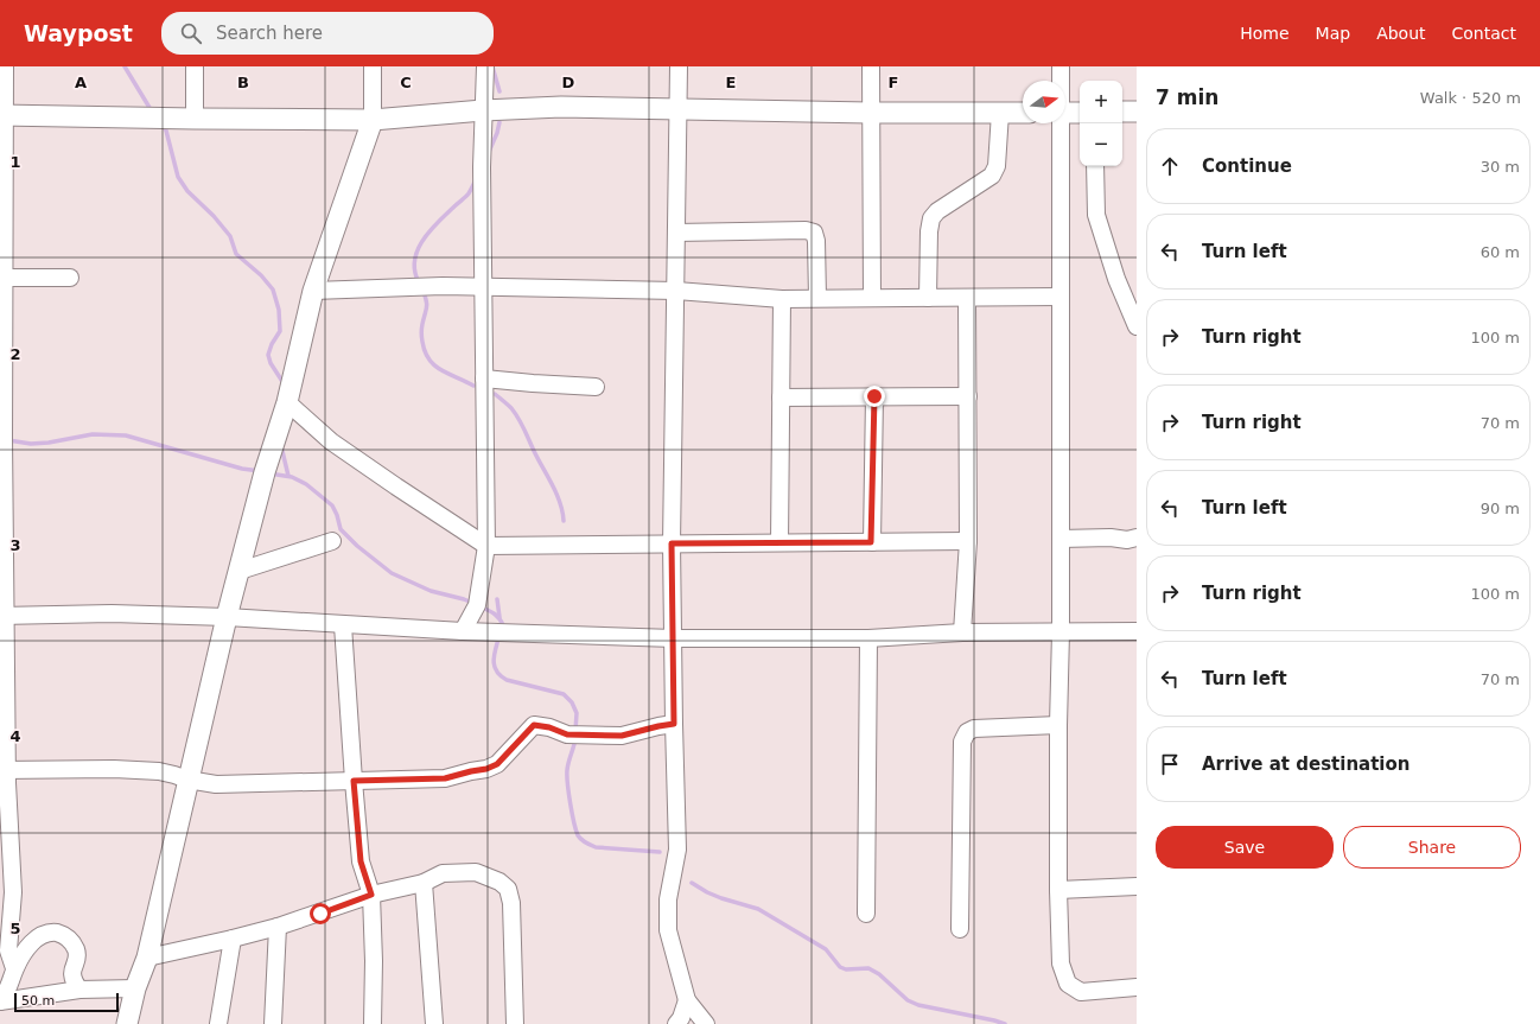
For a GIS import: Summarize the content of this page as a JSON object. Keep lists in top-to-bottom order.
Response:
{
  "scale_bar": "50 m",
  "north": "right",
  "page": {
    "header": "Waypost",
    "search": "Search here",
    "nav": [
      "Home",
      "Map",
      "About",
      "Contact"
    ],
    "heading": ["7 min", "Walk · 520 m"],
    "map_buttons": ["+", "−"],
    "list": [
      ["Continue", "30 m"],
      ["Turn left", "60 m"],
      ["Turn right", "100 m"],
      ["Turn right", "70 m"],
      ["Turn left", "90 m"],
      ["Turn right", "100 m"],
      ["Turn left", "70 m"],
      "Arrive at destination"
    ],
    "buttons": ["Save", "Share"],
    "scale": "50 m"
  },
  "grid": {
    "columns": [
      "A",
      "B",
      "C",
      "D",
      "E",
      "F"
    ],
    "rows": [
      "1",
      "2",
      "3",
      "4",
      "5"
    ]
  }
}
